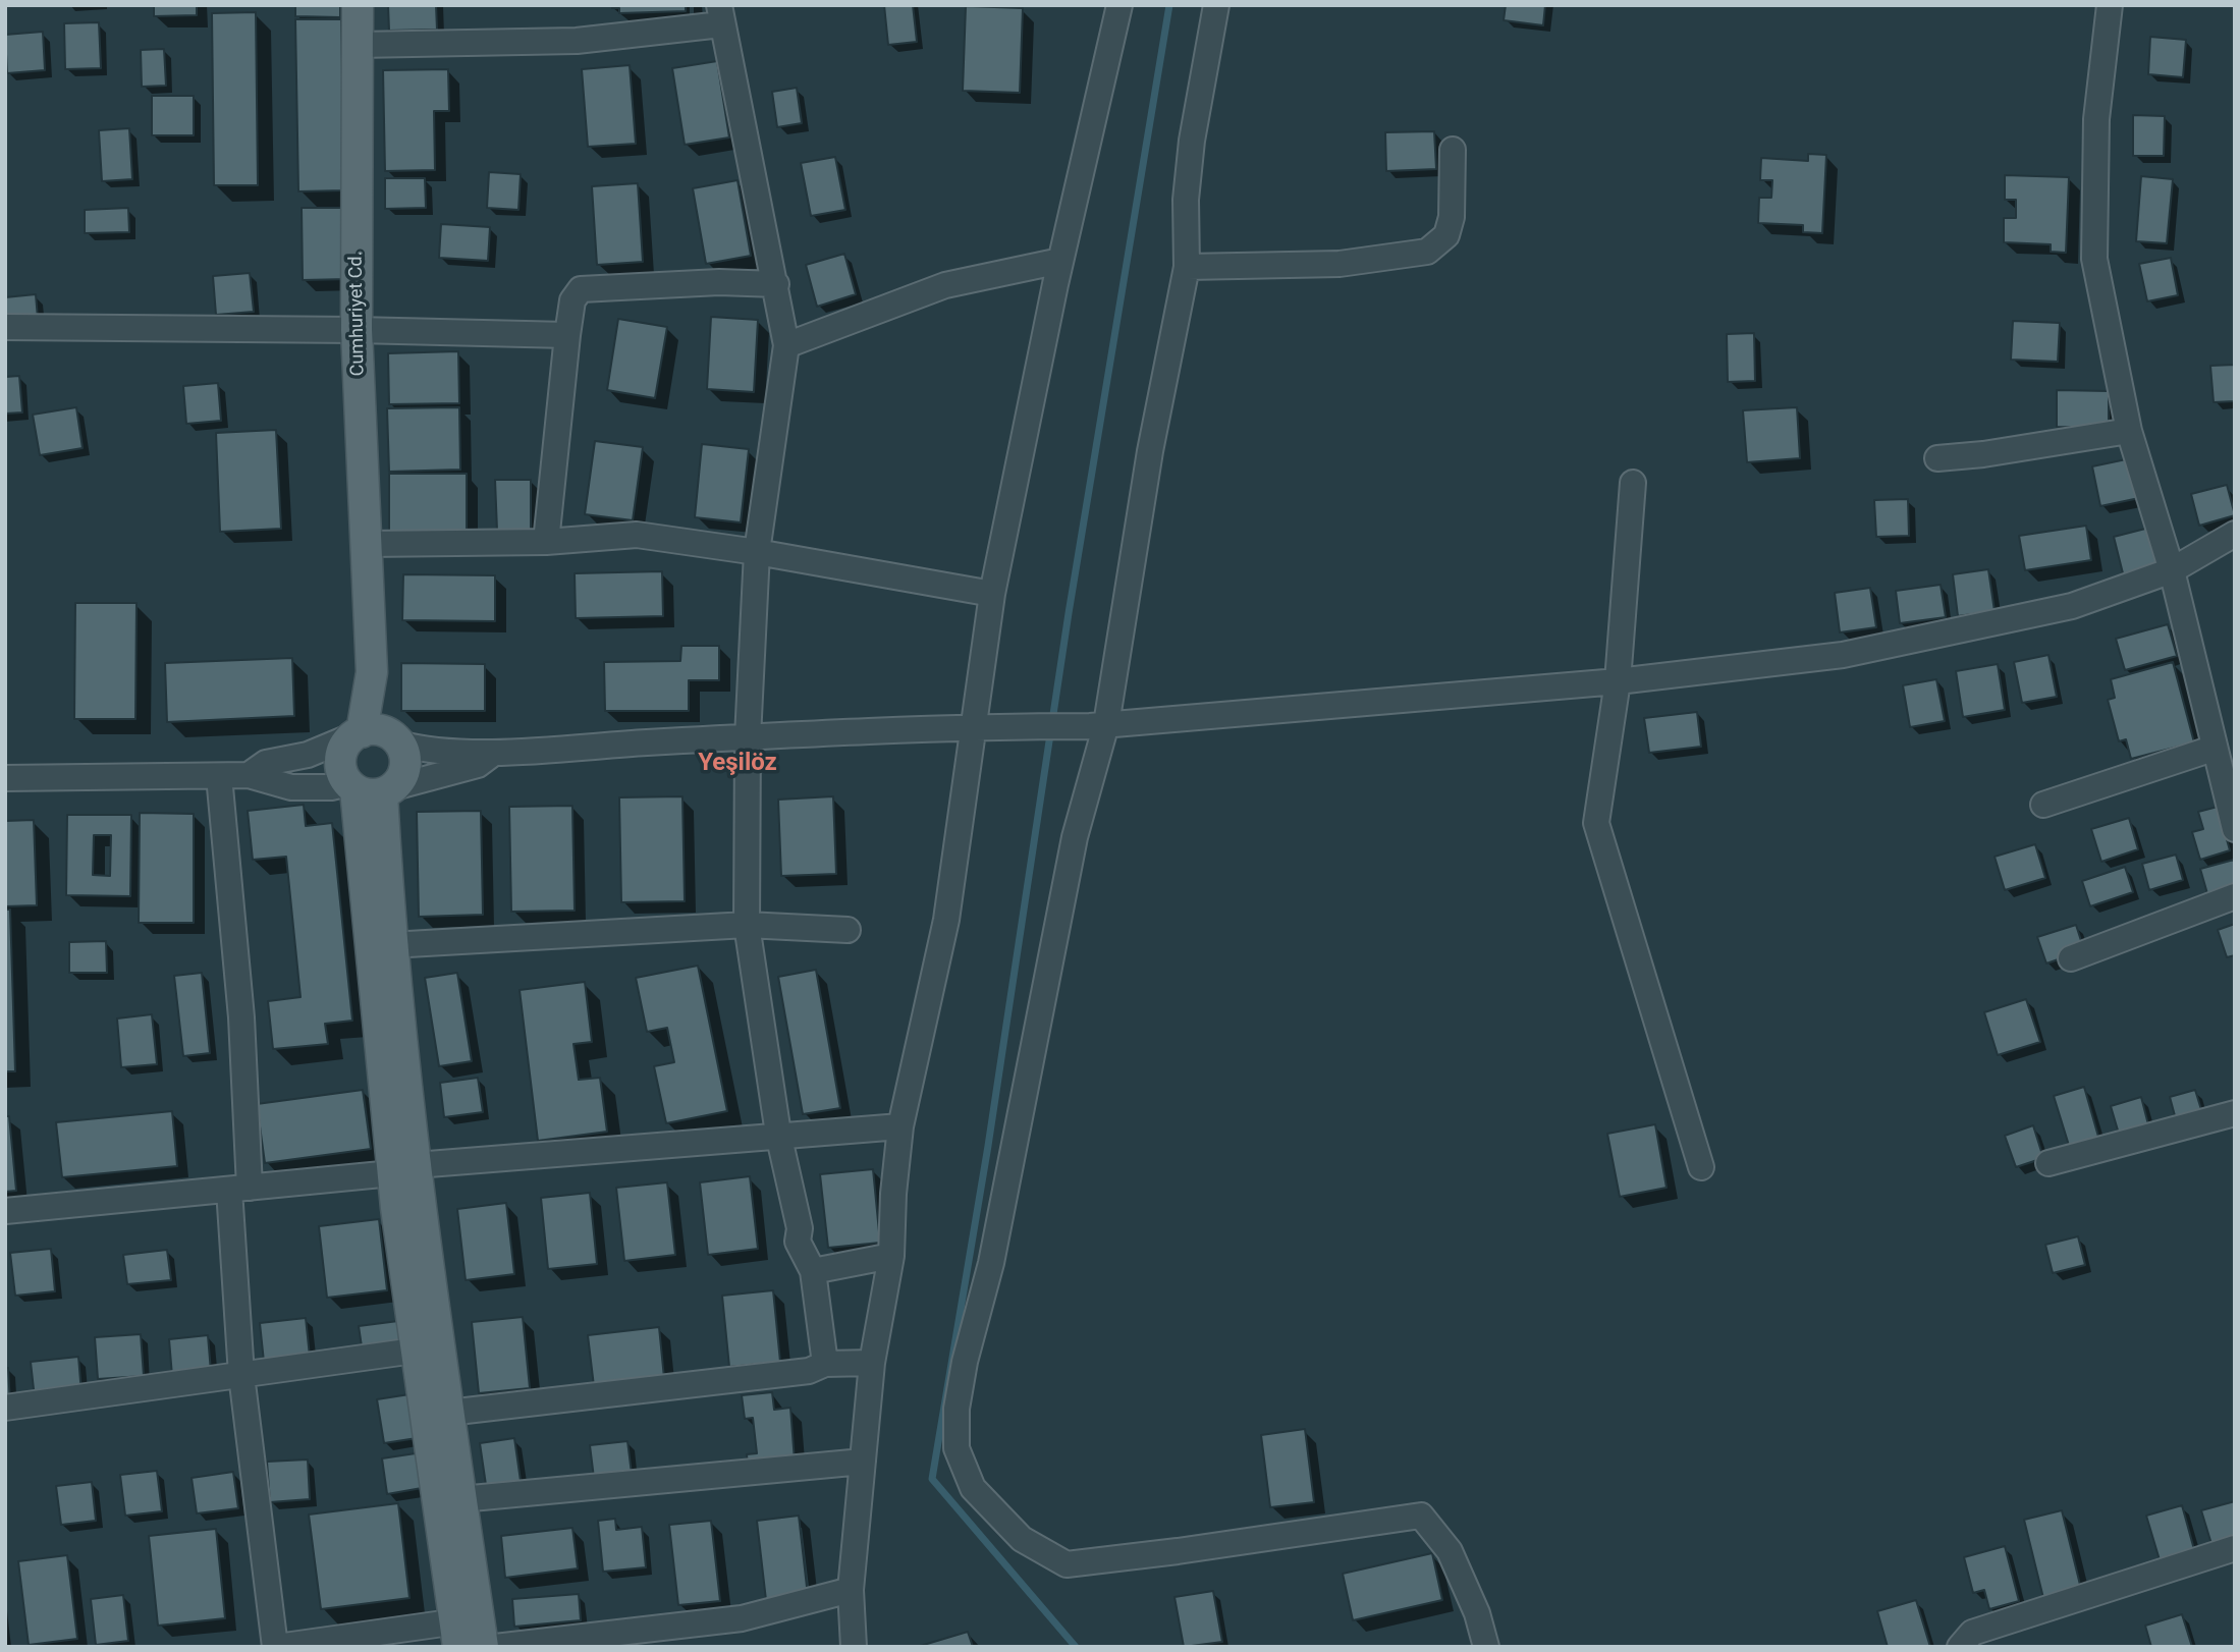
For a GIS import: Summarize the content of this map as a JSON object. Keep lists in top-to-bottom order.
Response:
{
  "streets": {
    "main road": ["Cumhuriyet Cd."]
  },
  "districts": ["Yeşilöz"]
}
